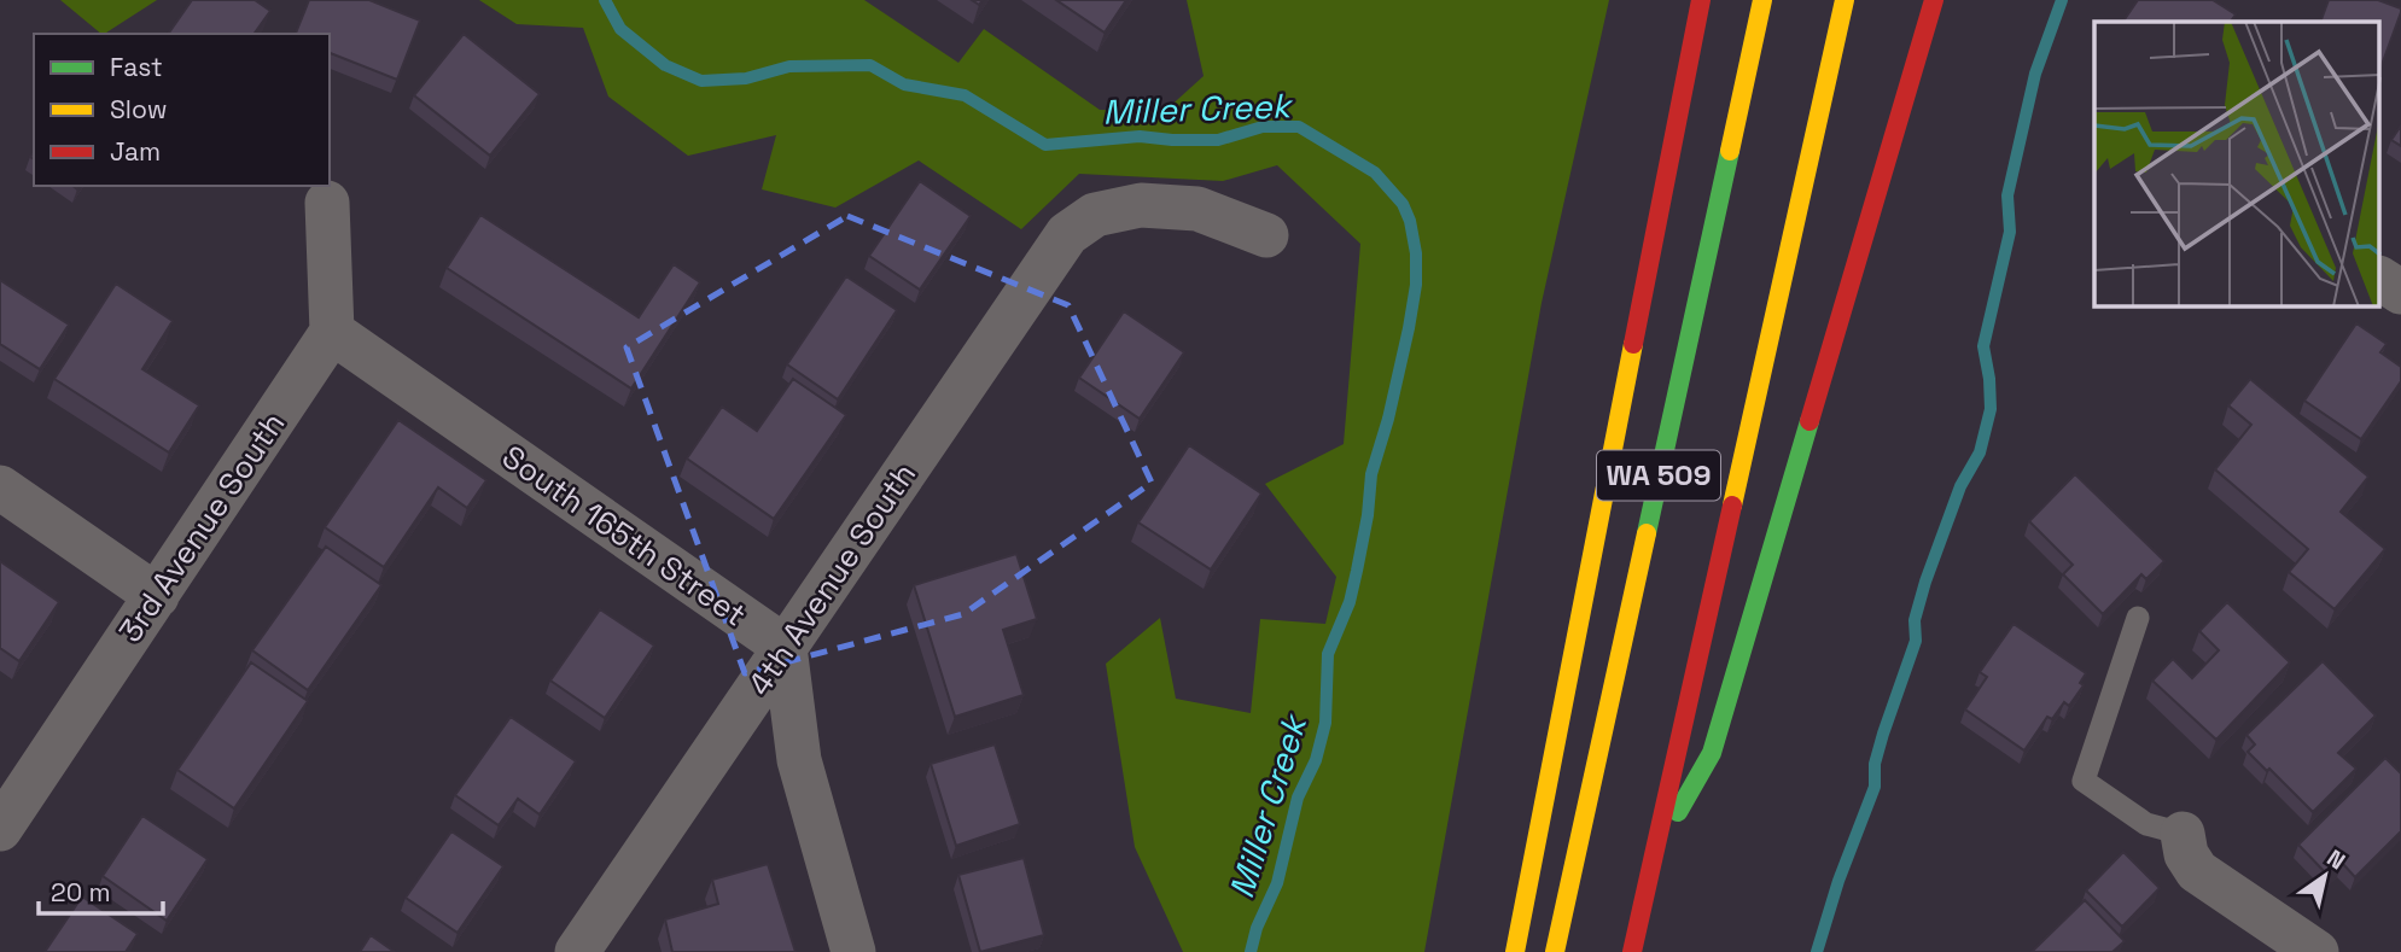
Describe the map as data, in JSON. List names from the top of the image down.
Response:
{
  "streets": {
    "highway": ["WA 509"],
    "street": ["3rd Avenue South", "South 165th Street", "4th Avenue South"]
  },
  "crossings": [
    ["3rd Avenue South", "South 165th Street"],
    ["South 165th Street", "4th Avenue South"]
  ],
  "water": ["Miller Creek"],
  "legend": ["Fast", "Slow", "Jam"],
  "scale_bar": "20 m",
  "north": "top right"
}
